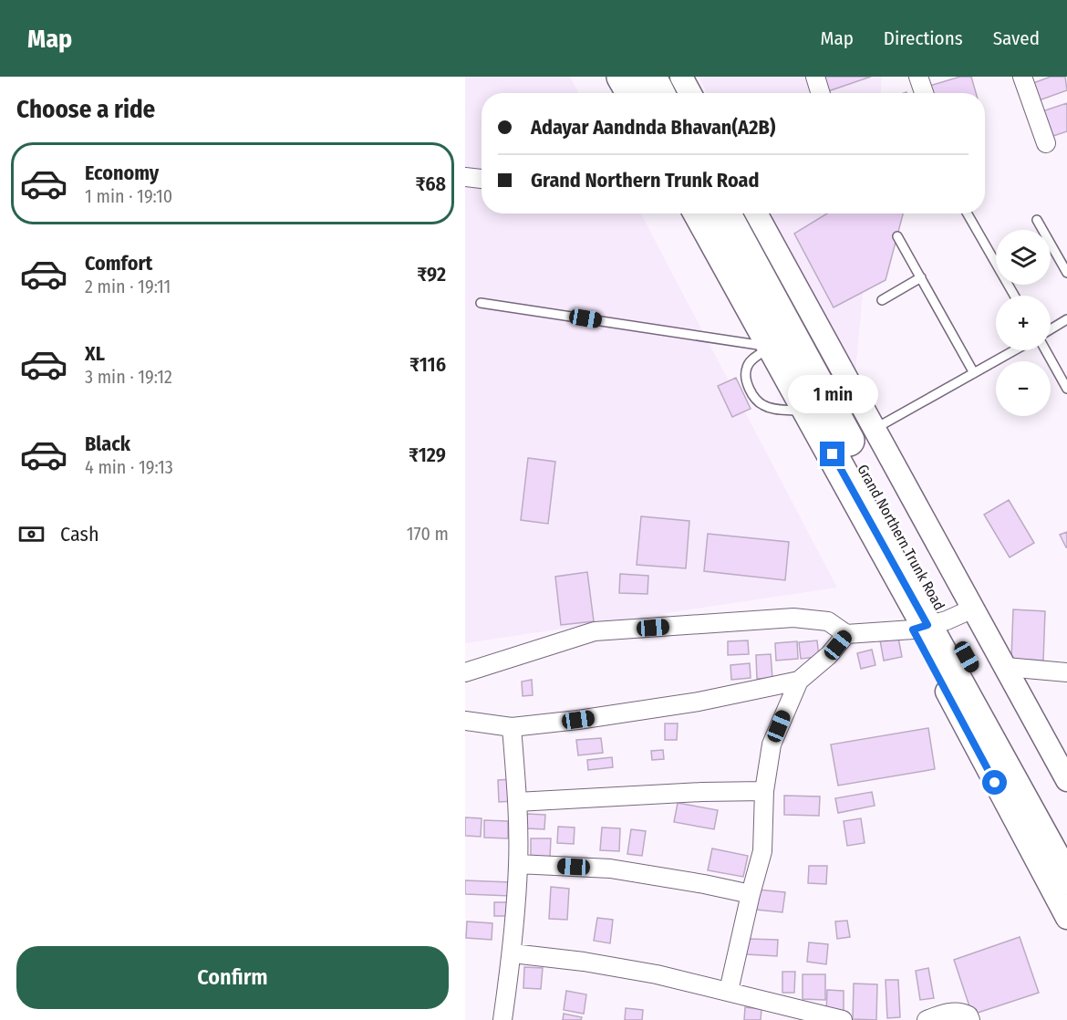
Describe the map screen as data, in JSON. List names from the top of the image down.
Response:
{
  "streets": {
    "highway": ["Grand Northern Trunk Road"]
  },
  "page": {
    "header": "Map",
    "nav": ["Map", "Directions", "Saved"],
    "heading": "Choose a ride",
    "banner": ["Adayar Aandnda Bhavan(A2B)", "Grand Northern Trunk Road"],
    "list": [
      {
        "name": "Economy",
        "note": "1 min · 19:10",
        "value": "₹68"
      },
      {
        "name": "Comfort",
        "note": "2 min · 19:11",
        "value": "₹92"
      },
      {
        "name": "XL",
        "note": "3 min · 19:12",
        "value": "₹116"
      },
      {
        "name": "Black",
        "note": "4 min · 19:13",
        "value": "₹129"
      }
    ],
    "map_buttons": ["+", "−"],
    "bubble": "1 min",
    "pay": ["Cash", "170 m"],
    "buttons": "Confirm"
  }
}
